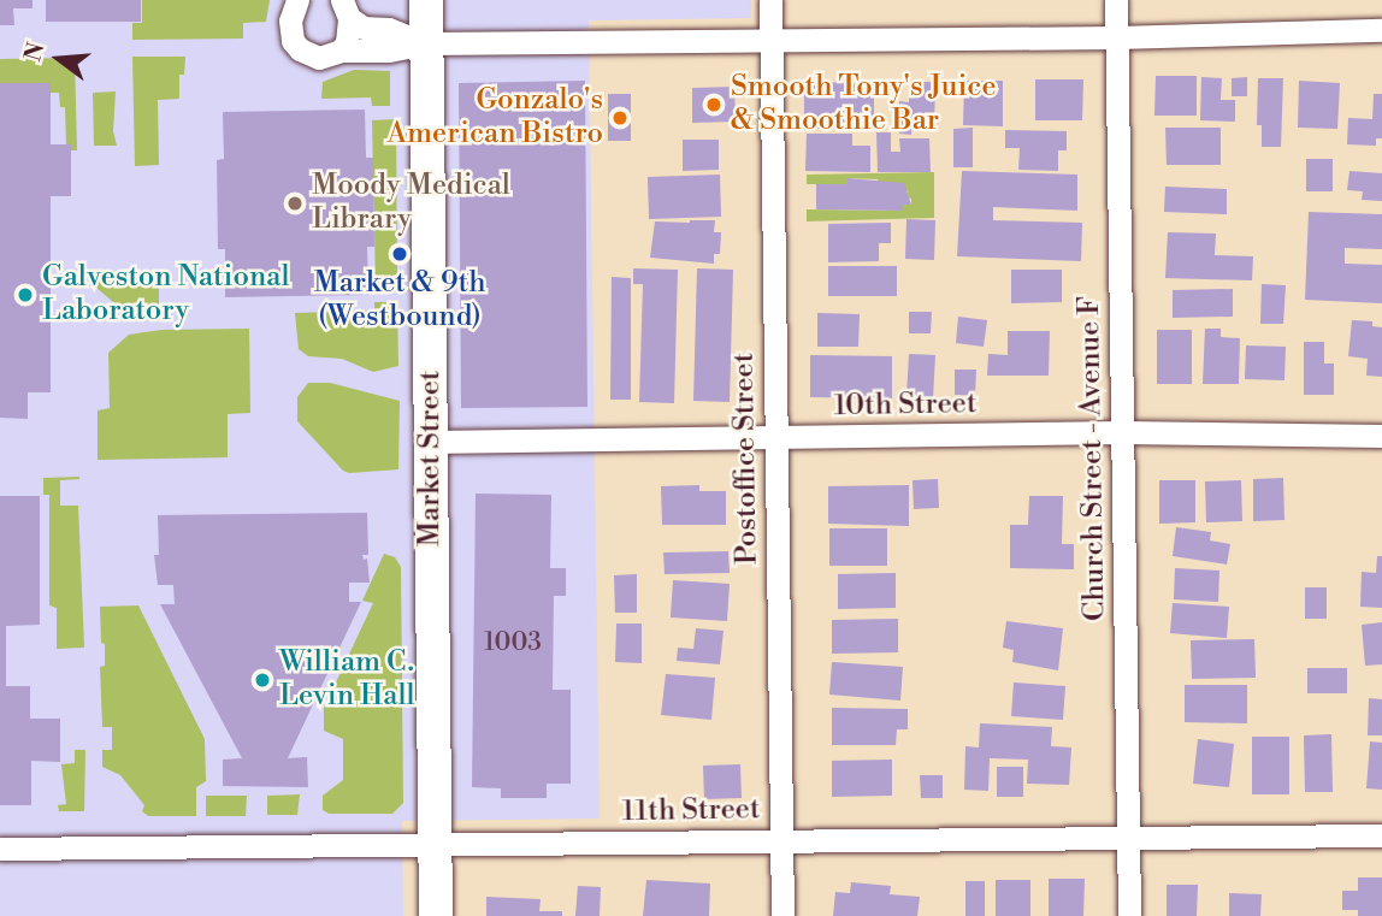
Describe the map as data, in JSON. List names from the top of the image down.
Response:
{
  "streets": {
    "main road": ["Market Street"],
    "street": [
      "10th Street",
      "Postoffice Street",
      "Church Street - Avenue F",
      "11th Street"
    ]
  },
  "crossings": [
    ["10th Street", "Market Street"],
    ["10th Street", "Postoffice Street"],
    ["10th Street", "Church Street - Avenue F"],
    ["Market Street", "11th Street"],
    ["Postoffice Street", "11th Street"],
    ["Church Street - Avenue F", "11th Street"]
  ],
  "places": [
    "Smooth Tony's Juice & Smoothie Bar",
    "Gonzalo's American Bistro",
    "Moody Medical Library",
    "Market & 9th (Westbound)",
    "Galveston National Laboratory",
    "William C. Levin Hall"
  ],
  "house_numbers": ["1003"],
  "north": "left"
}
